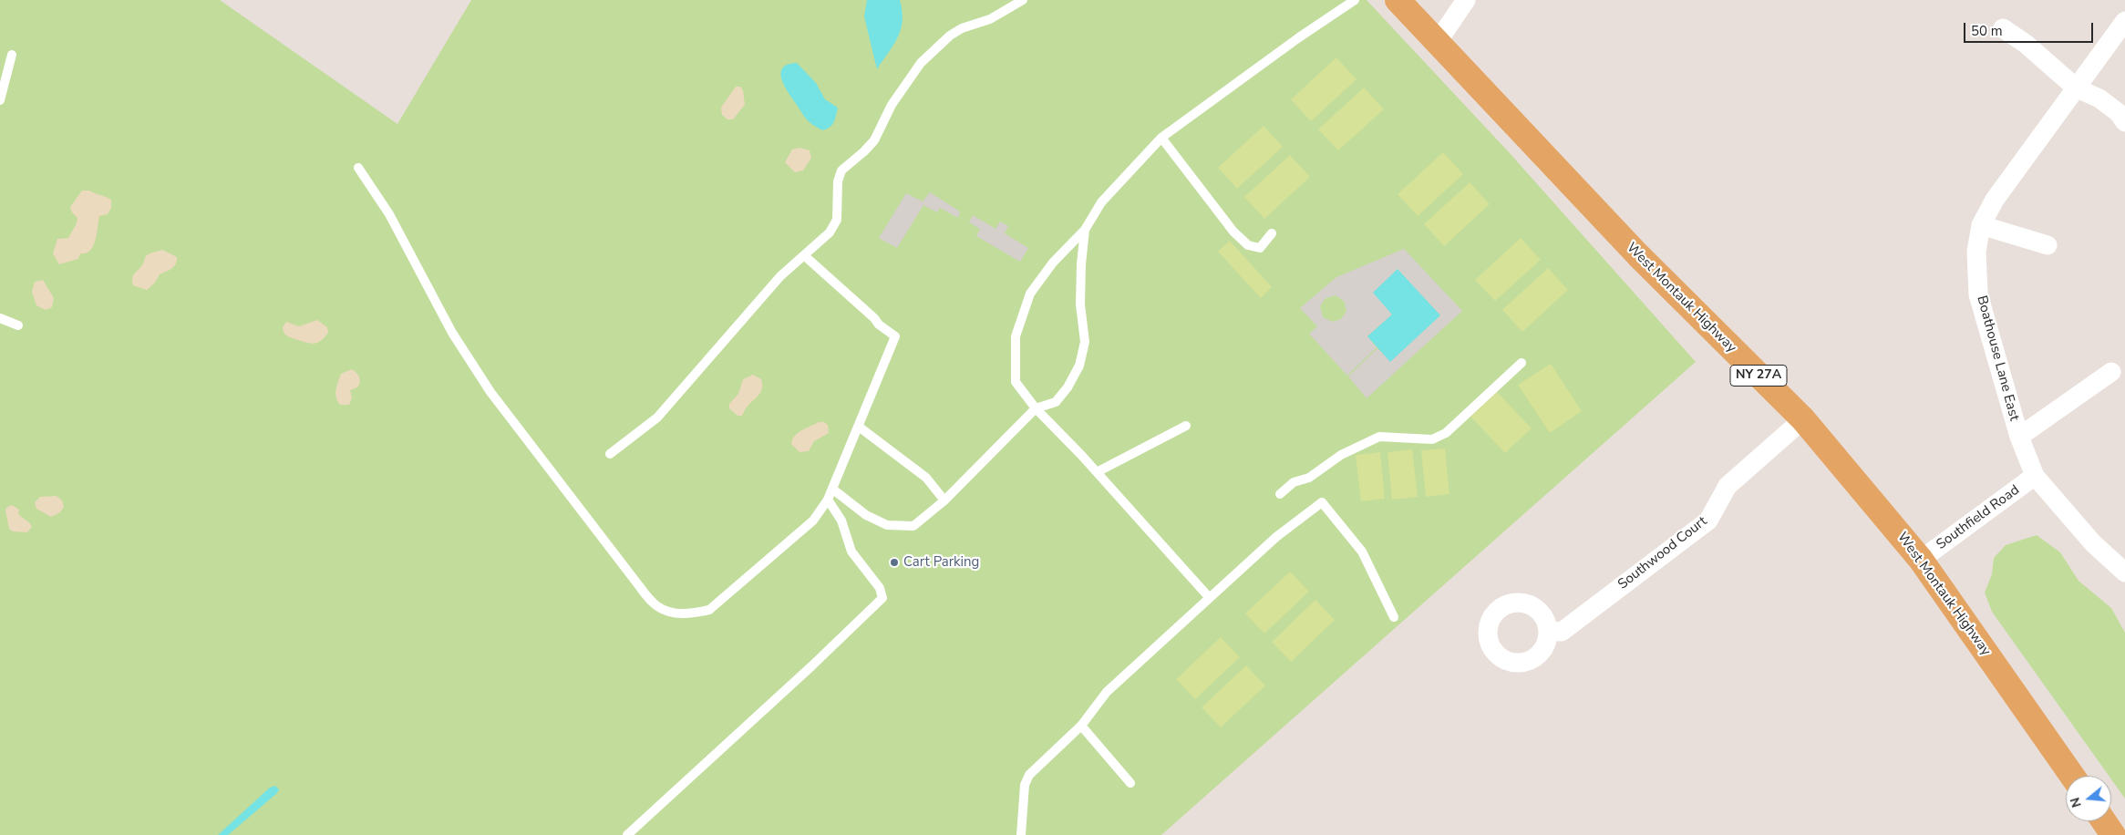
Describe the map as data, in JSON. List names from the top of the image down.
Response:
{
  "streets": {
    "main road": ["West Montauk Highway", "NY 27A"],
    "street": ["Boathouse Lane East", "Southfield Road", "Southwood Court"]
  },
  "crossings": [
    ["West Montauk Highway", "Southfield Road"],
    ["West Montauk Highway", "Southwood Court"],
    ["Boathouse Lane East", "Southfield Road"]
  ],
  "places": ["Cart Parking"],
  "scale_bar": "50 m",
  "north": "left"
}
